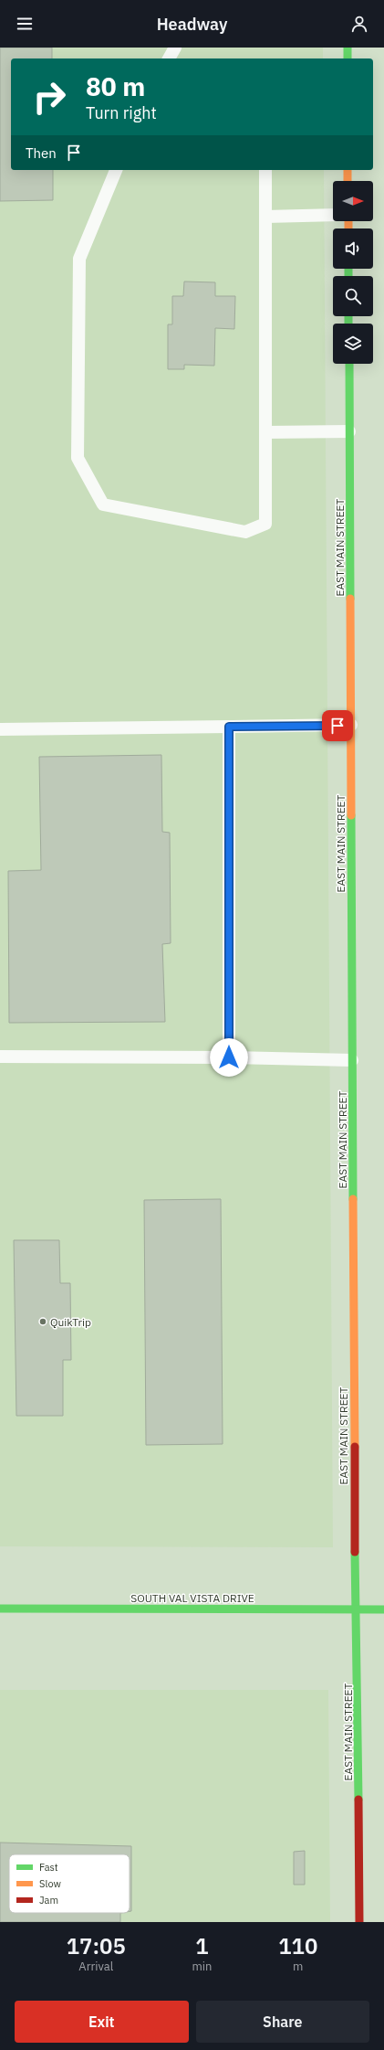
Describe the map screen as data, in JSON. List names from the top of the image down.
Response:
{
  "streets": {
    "main road": ["EAST MAIN STREET", "SOUTH VAL VISTA DRIVE"]
  },
  "crossings": [
    ["EAST MAIN STREET", "SOUTH VAL VISTA DRIVE"]
  ],
  "places": ["QuikTrip"],
  "legend": ["Fast", "Slow", "Jam"],
  "north": "right",
  "page": {
    "header": "Headway",
    "turn": ["80 m", "Turn right"],
    "then": "Then",
    "eta": [
      "17:05",
      "Arrival",
      "1",
      "min",
      "110",
      "m"
    ],
    "buttons": ["Exit", "Share"]
  }
}
